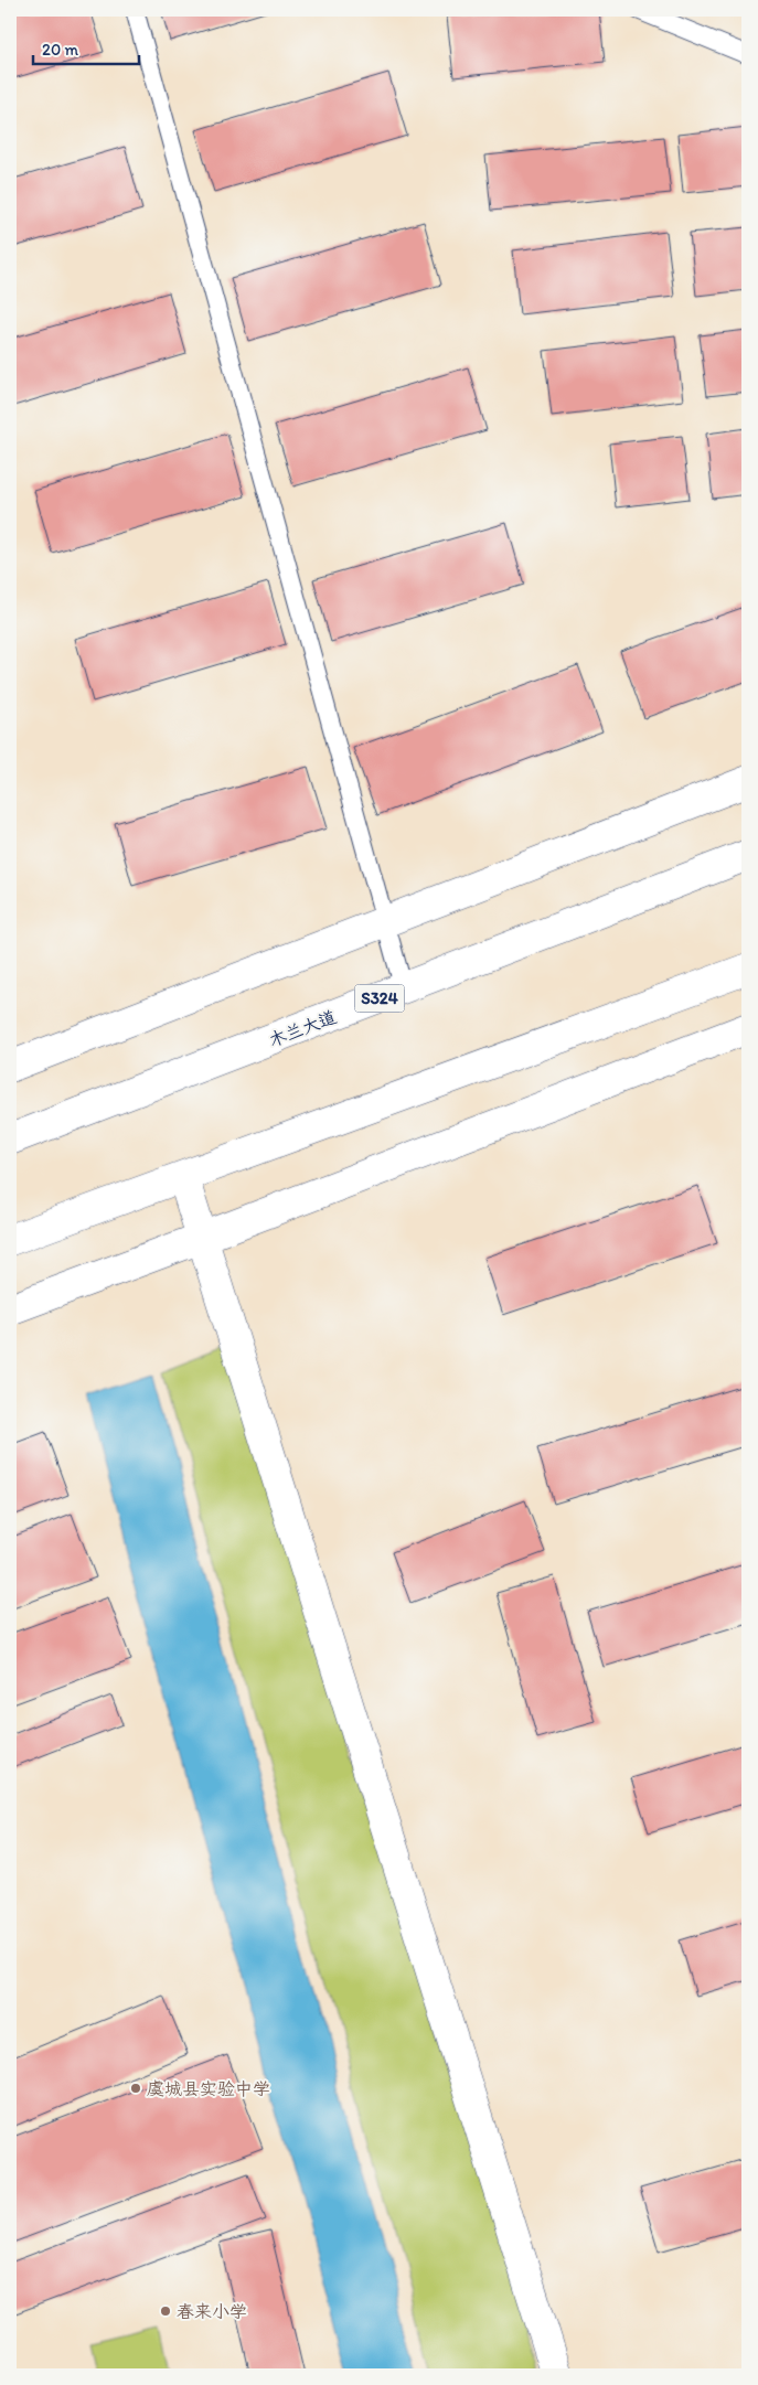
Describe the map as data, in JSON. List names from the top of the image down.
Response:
{
  "streets": {
    "main road": ["S324", "木兰大道"]
  },
  "places": ["虞城县实验中学", "春来小学"],
  "scale_bar": "20 m"
}
